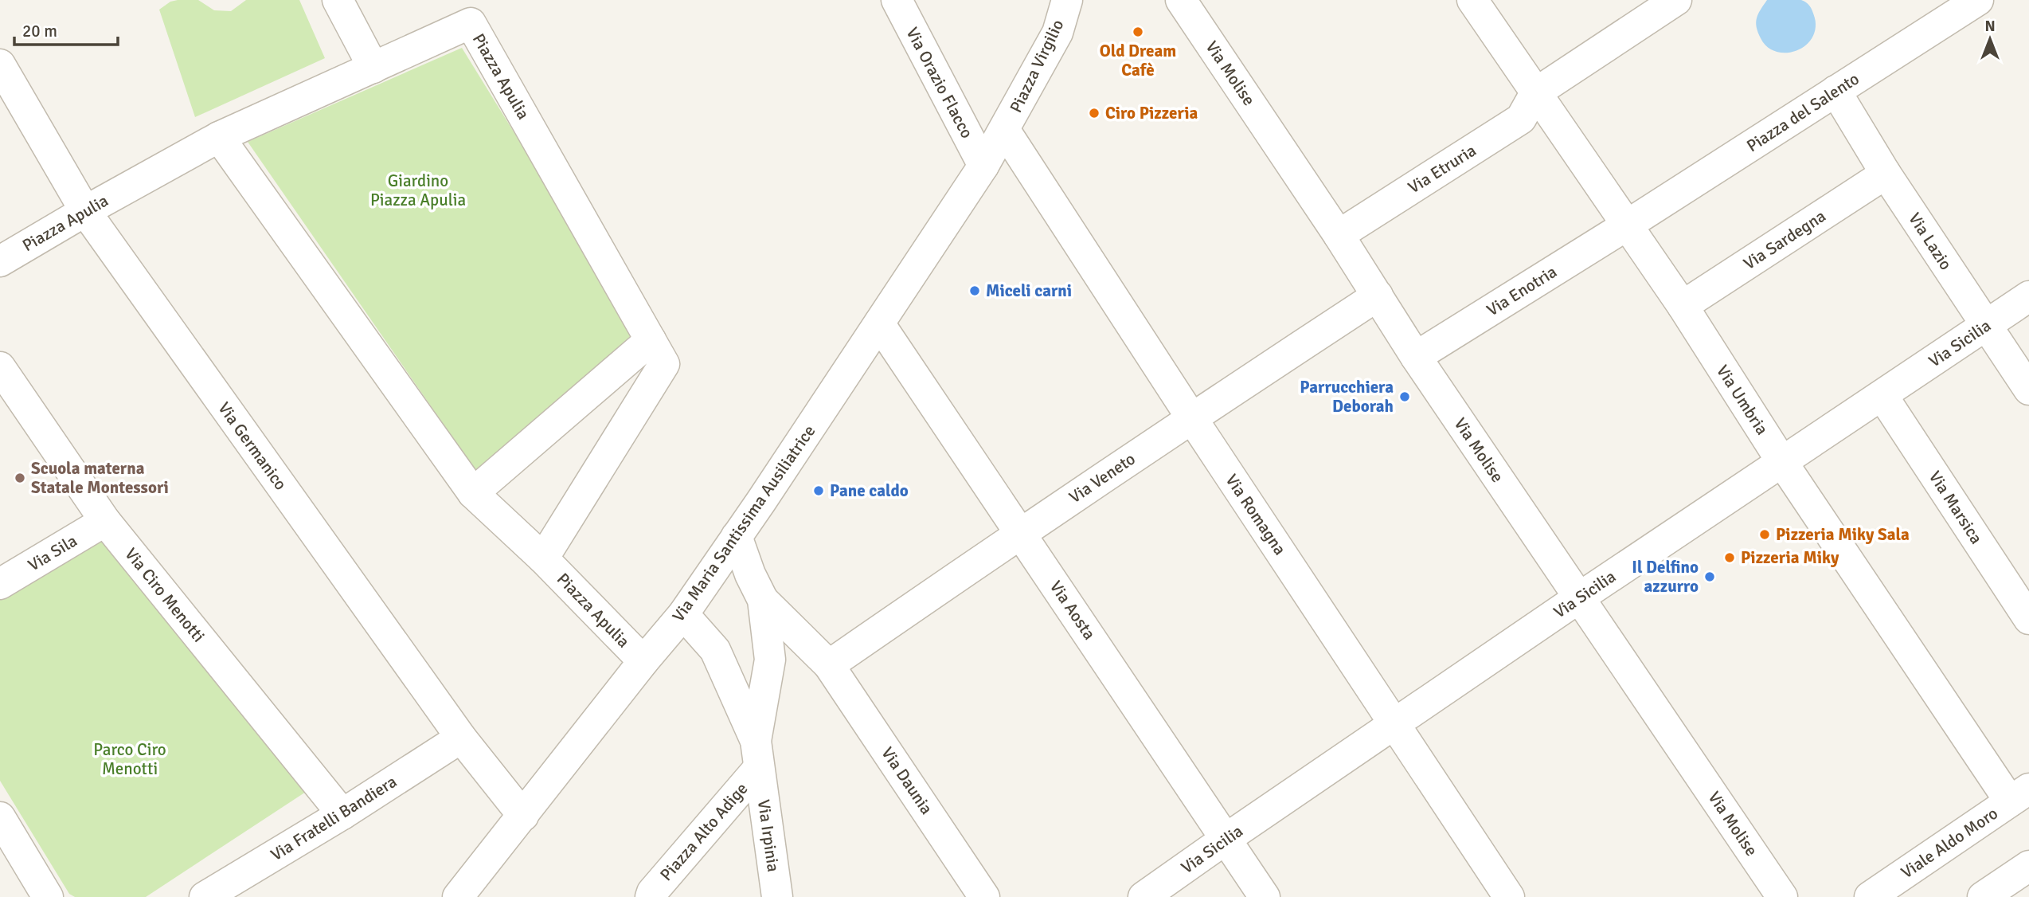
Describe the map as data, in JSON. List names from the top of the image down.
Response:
{
  "streets": {
    "street": [
      "Piazza Virgilio",
      "Via Molise",
      "Piazza Apulia",
      "Via Orazio Flacco",
      "Piazza del Salento",
      "Via Etruria",
      "Via Sardegna",
      "Via Lazio",
      "Via Enotria",
      "Via Sicilia",
      "Via Umbria",
      "Via Germanico",
      "Via Veneto",
      "Via Marsica",
      "Via Romagna",
      "Via Maria Santissima Ausiliatrice",
      "Via Sila",
      "Via Ciro Menotti",
      "Via Aosta",
      "Via Daunia",
      "Via Fratelli Bandiera",
      "Piazza Alto Adige",
      "Via Irpinia",
      "Viale Aldo Moro"
    ]
  },
  "crossings": [
    ["Piazza Virgilio", "Via Romagna"],
    ["Piazza Virgilio", "Via Maria Santissima Ausiliatrice"],
    ["Via Molise", "Via Etruria"],
    ["Via Molise", "Via Enotria"],
    ["Via Molise", "Via Sicilia"],
    ["Via Molise", "Via Veneto"],
    ["Piazza Apulia", "Via Germanico"],
    ["Piazza Apulia", "Via Maria Santissima Ausiliatrice"],
    ["Via Orazio Flacco", "Via Maria Santissima Ausiliatrice"],
    ["Piazza del Salento", "Via Lazio"],
    ["Piazza del Salento", "Via Enotria"],
    ["Piazza del Salento", "Via Umbria"],
    ["Via Etruria", "Via Umbria"],
    ["Via Sardegna", "Via Lazio"],
    ["Via Sardegna", "Via Umbria"],
    ["Via Lazio", "Via Sicilia"],
    ["Via Enotria", "Via Umbria"],
    ["Via Sicilia", "Via Umbria"],
    ["Via Sicilia", "Via Marsica"],
    ["Via Sicilia", "Via Romagna"],
    ["Via Sicilia", "Via Aosta"],
    ["Via Umbria", "Viale Aldo Moro"],
    ["Via Germanico", "Via Maria Santissima Ausiliatrice"],
    ["Via Germanico", "Via Fratelli Bandiera"],
    ["Via Veneto", "Via Romagna"],
    ["Via Veneto", "Via Aosta"],
    ["Via Veneto", "Via Daunia"],
    ["Via Romagna", "Via Maria Santissima Ausiliatrice"],
    ["Via Maria Santissima Ausiliatrice", "Via Aosta"],
    ["Via Sila", "Via Ciro Menotti"],
    ["Via Ciro Menotti", "Via Fratelli Bandiera"],
    ["Piazza Alto Adige", "Via Irpinia"]
  ],
  "parks": ["Giardino Piazza Apulia", "Parco Ciro Menotti"],
  "places": [
    "Old Dream Cafè",
    "Ciro Pizzeria",
    "Miceli carni",
    "Parrucchiera Deborah",
    "Scuola materna Statale Montessori",
    "Pane caldo",
    "Pizzeria Miky Sala",
    "Pizzeria Miky",
    "Il Delfino azzurro"
  ],
  "scale_bar": "20 m",
  "north": "top"
}
